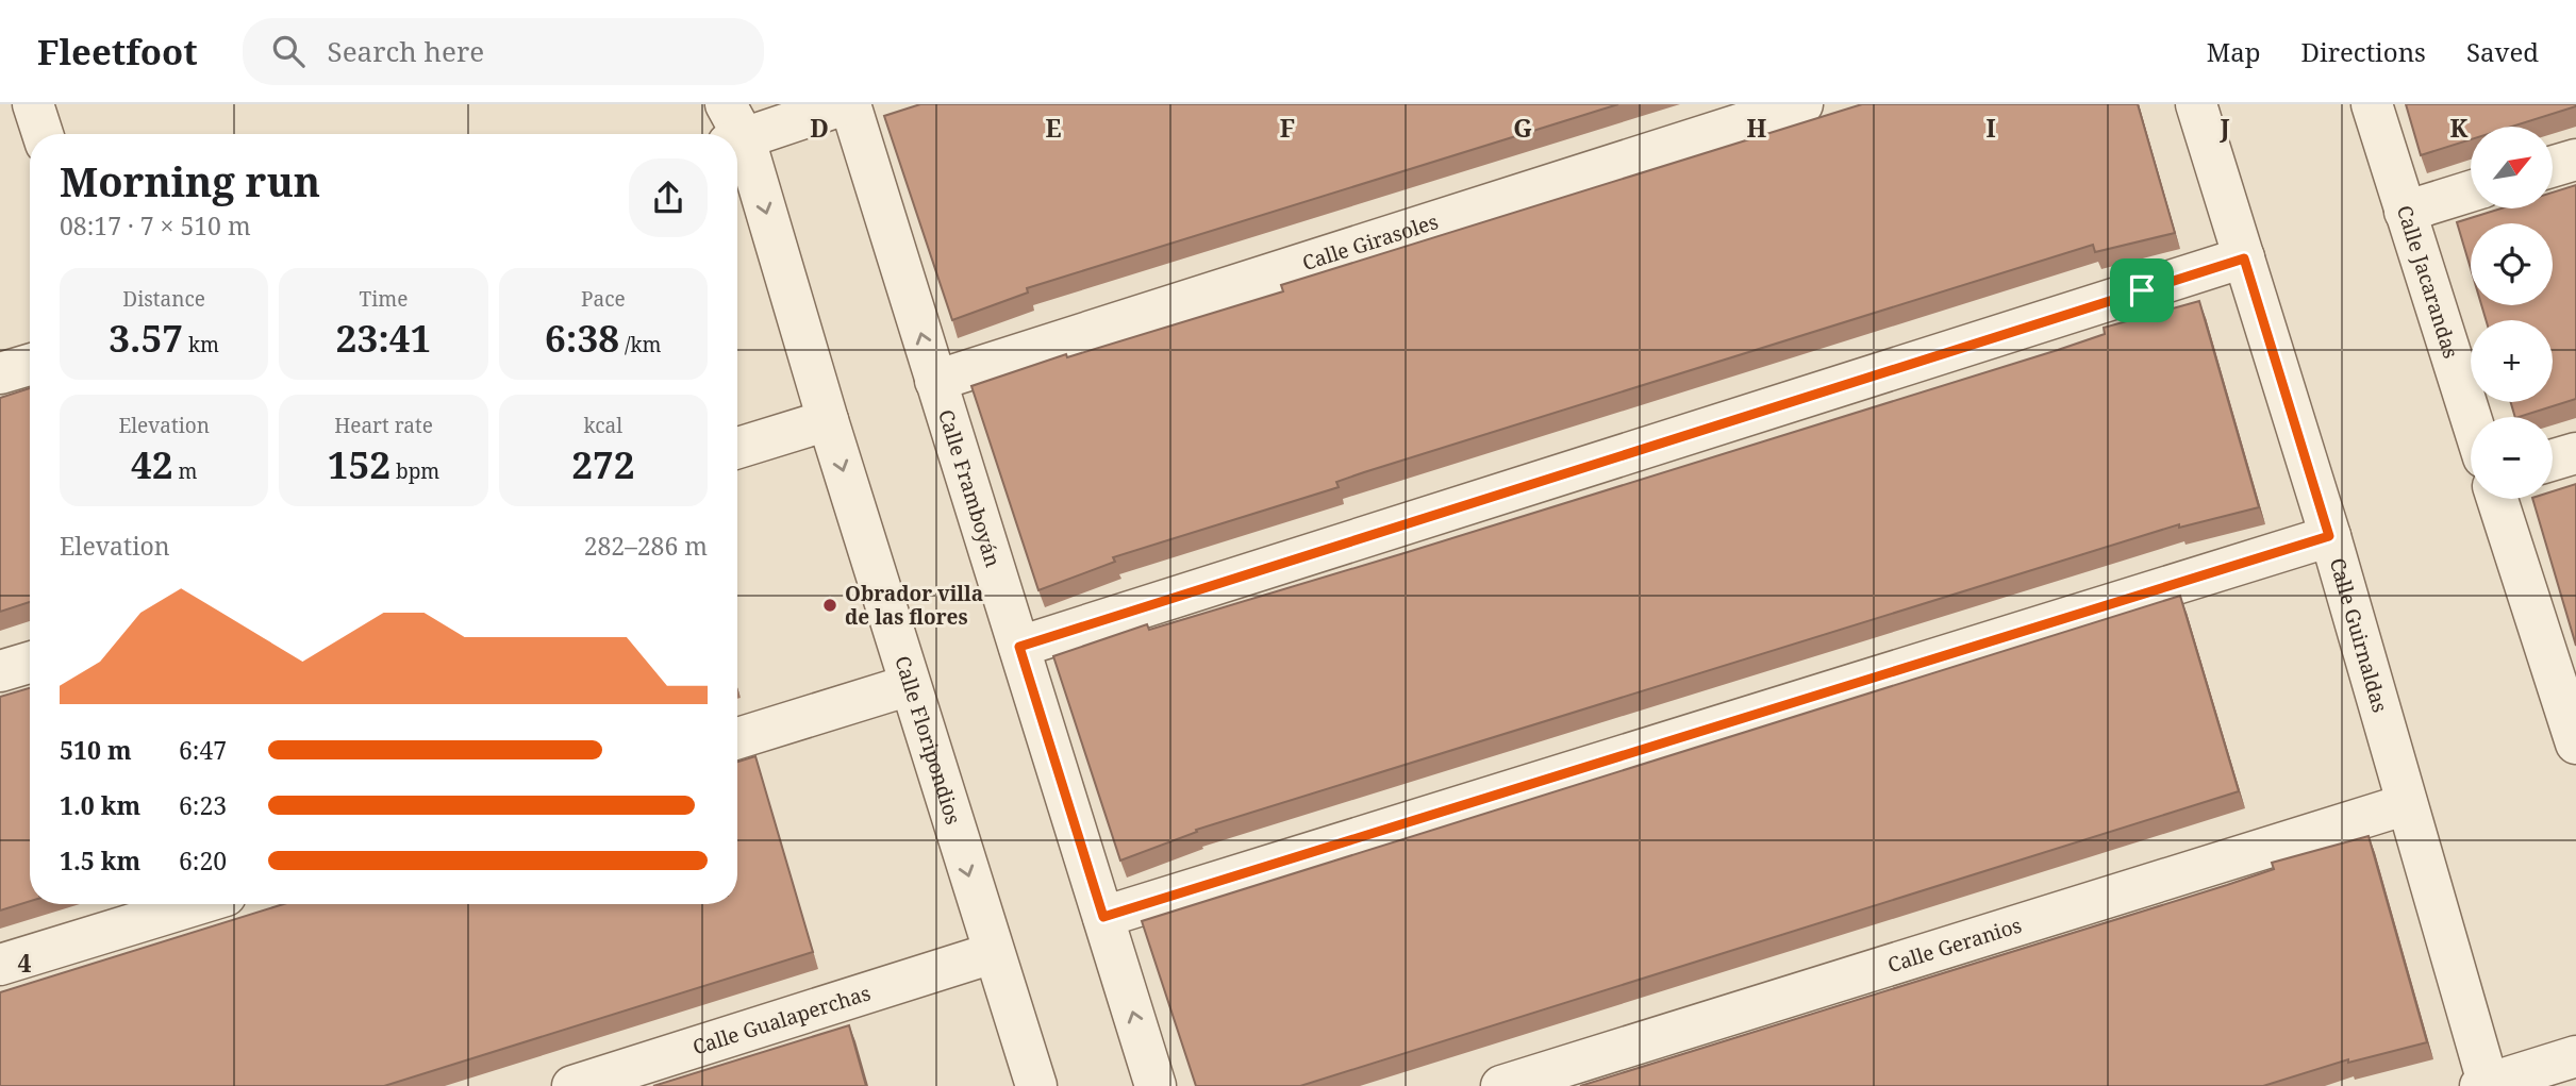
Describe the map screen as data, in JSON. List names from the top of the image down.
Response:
{
  "streets": {
    "street": [
      "Calle Girasoles",
      "Calle Jacarandas",
      "Calle Framboyán",
      "Calle Guirnaldas",
      "Calle Floripondios",
      "Calle Geranios",
      "Calle Gualaperchas"
    ]
  },
  "crossings": [
    ["Calle Girasoles", "Calle Framboyán"],
    ["Calle Guirnaldas", "Calle Geranios"],
    ["Calle Floripondios", "Calle Gualaperchas"]
  ],
  "one_way": ["Calle Framboyán", "Calle Floripondios"],
  "places": ["Obrador villa de las flores"],
  "north": "top right",
  "page": {
    "header": "Fleetfoot",
    "search": "Search here",
    "nav": ["Map", "Directions", "Saved"],
    "map_buttons": ["+", "−"],
    "heading": ["Morning run", "08:17 · 7 × 510 m"],
    "stats": [
      ["Distance", "3.57 km"],
      ["Time", "23:41"],
      ["Pace", "6:38 /km"],
      ["Elevation", "42 m"],
      ["Heart rate", "152 bpm"],
      ["kcal", "272"]
    ],
    "chart": ["Elevation", "282–286 m"],
    "list": [
      {
        "name": "510 m",
        "note": "6:47"
      },
      {
        "name": "1.0 km",
        "note": "6:23"
      },
      {
        "name": "1.5 km",
        "note": "6:20"
      }
    ]
  },
  "grid": {
    "columns": [
      "D",
      "E",
      "F",
      "G",
      "H",
      "I",
      "J",
      "K"
    ],
    "rows": ["4"]
  }
}
